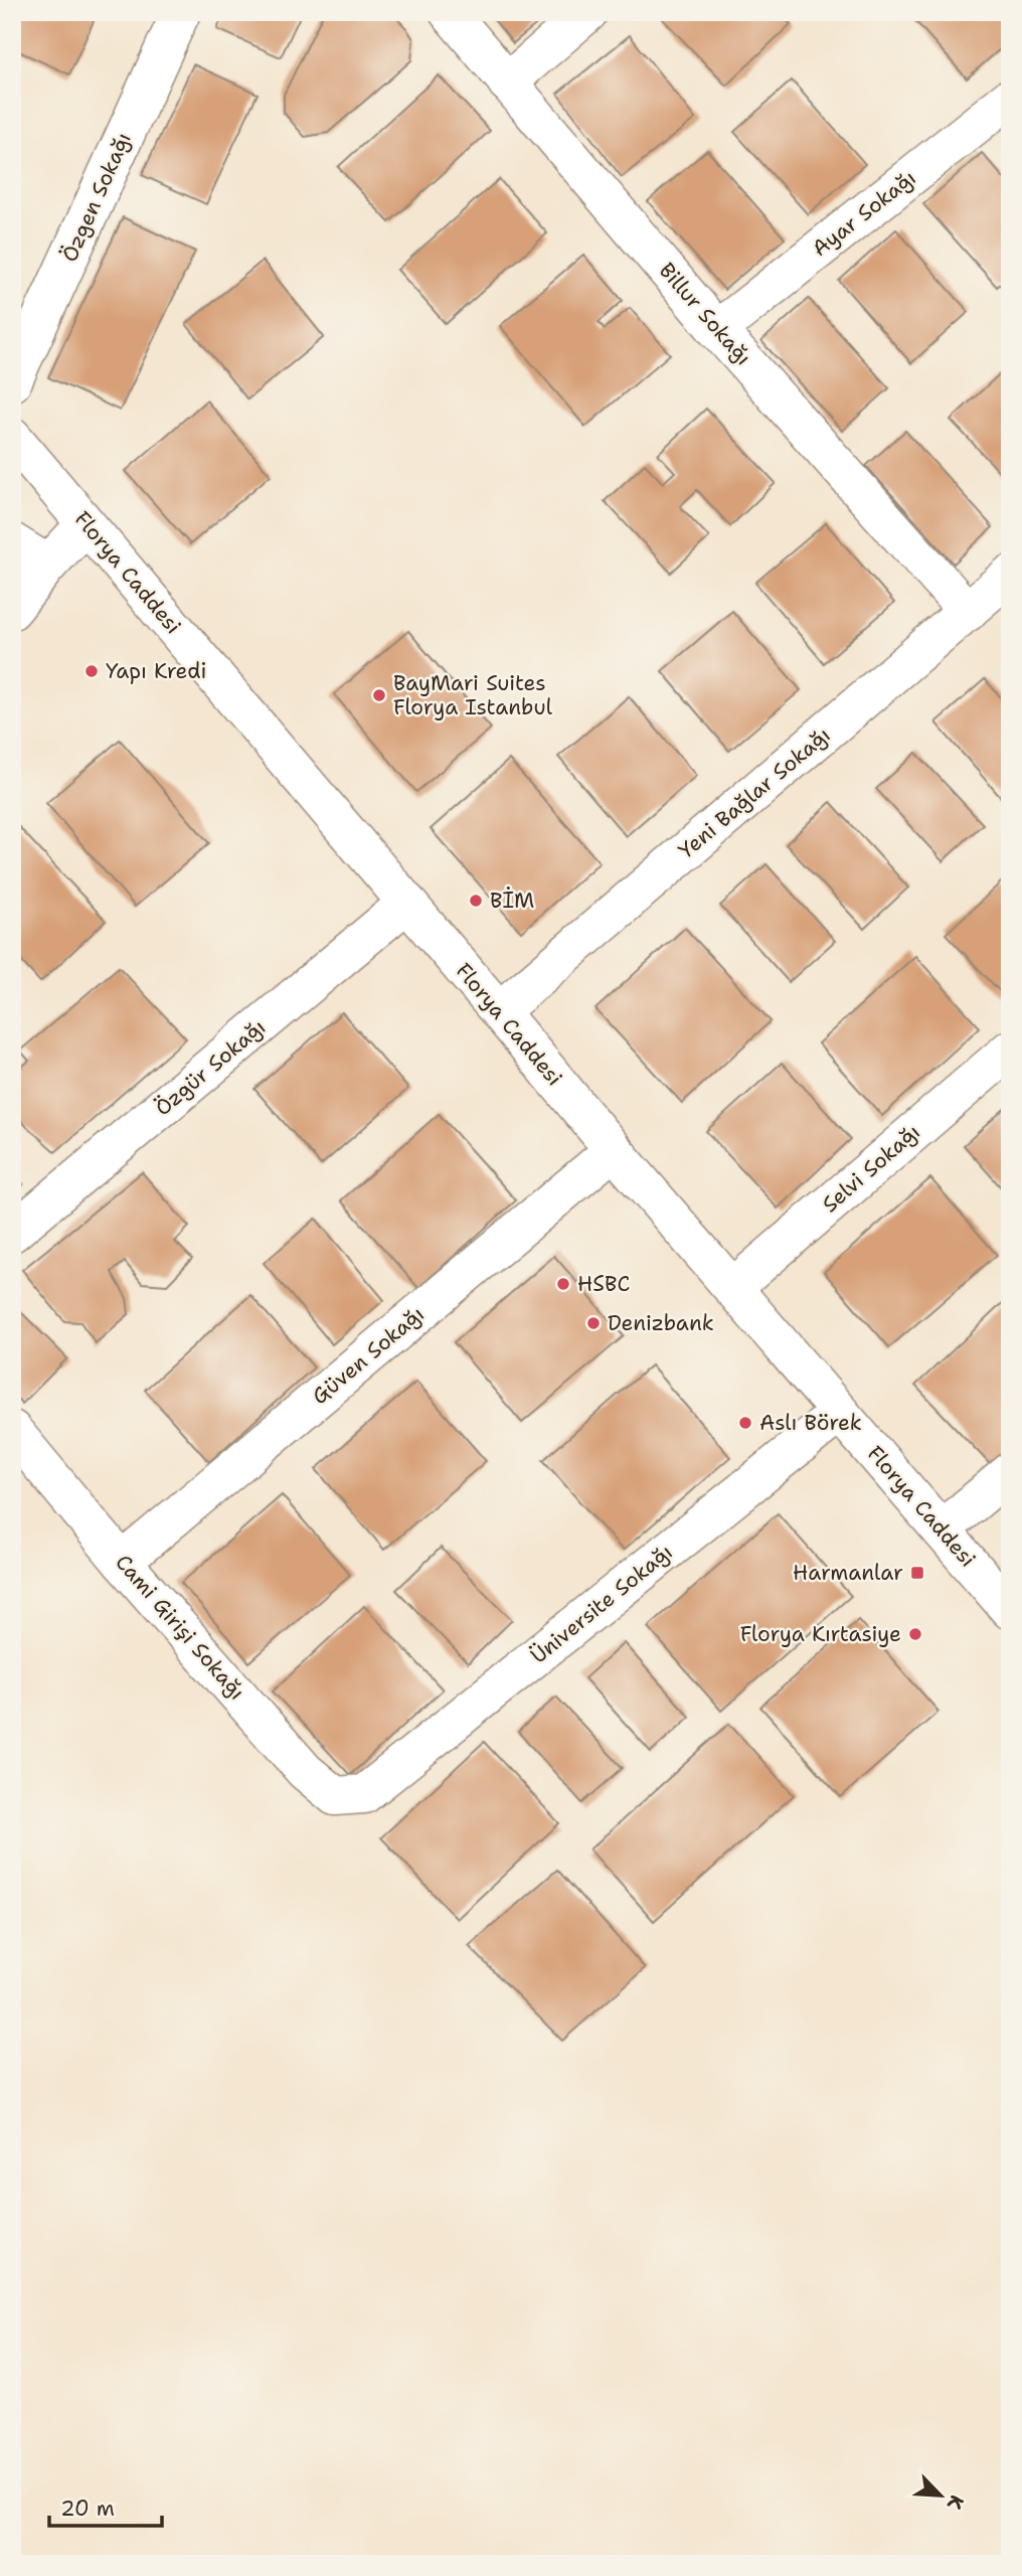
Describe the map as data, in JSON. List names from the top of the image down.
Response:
{
  "streets": {
    "street": [
      "Özgen Sokağı",
      "Ayar Sokağı",
      "Billur Sokağı",
      "Florya Caddesi",
      "Yeni Bağlar Sokağı",
      "Özgür Sokağı",
      "Selvi Sokağı",
      "Güven Sokağı",
      "Üniversite Sokağı",
      "Cami Girişi Sokağı"
    ]
  },
  "crossings": [
    ["Ayar Sokağı", "Billur Sokağı"],
    ["Billur Sokağı", "Yeni Bağlar Sokağı"],
    ["Florya Caddesi", "Yeni Bağlar Sokağı"],
    ["Florya Caddesi", "Özgür Sokağı"],
    ["Florya Caddesi", "Selvi Sokağı"],
    ["Florya Caddesi", "Güven Sokağı"],
    ["Florya Caddesi", "Üniversite Sokağı"],
    ["Güven Sokağı", "Cami Girişi Sokağı"],
    ["Üniversite Sokağı", "Cami Girişi Sokağı"]
  ],
  "places": {
    "other": [
      "Yapı Kredi",
      "BayMari Suites Florya Istanbul",
      "BİM",
      "HSBC",
      "Denizbank",
      "Aslı Börek",
      "Florya Kırtasiye"
    ],
    "transit": ["Harmanlar"]
  },
  "scale_bar": "20 m",
  "north": "bottom right"
}
